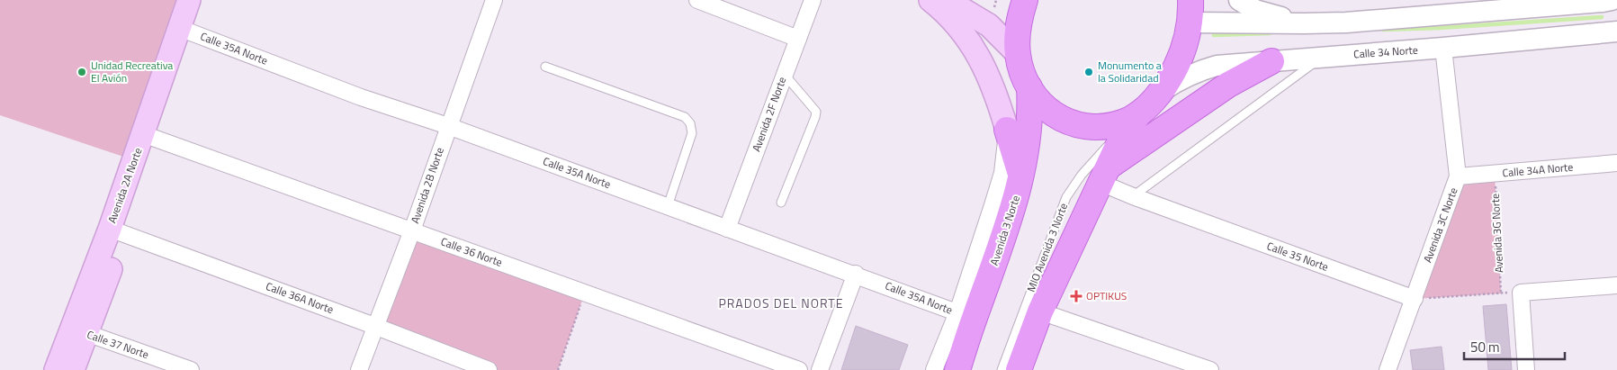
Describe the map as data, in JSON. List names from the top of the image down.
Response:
{
  "streets": {
    "main road": ["Avenida 2A Norte", "Avenida 3 Norte"],
    "street": [
      "Calle 35A Norte",
      "Calle 34 Norte",
      "Avenida 2F Norte",
      "Calle 34A Norte",
      "Avenida 2B Norte",
      "Avenida 3C Norte",
      "Calle 36 Norte",
      "Calle 35 Norte",
      "Calle 36A Norte",
      "Calle 37 Norte"
    ],
    "lane": ["MIO Avenida 3 Norte"],
    "path": ["Avenida 3G Norte"]
  },
  "crossings": [
    ["Calle 35A Norte", "Avenida 2F Norte"],
    ["Calle 35A Norte", "Avenida 2A Norte"],
    ["Calle 35A Norte", "Avenida 2B Norte"],
    ["Calle 35A Norte", "Avenida 3 Norte"],
    ["Calle 34 Norte", "Avenida 3C Norte"],
    ["Calle 34A Norte", "Avenida 3C Norte"],
    ["Calle 34A Norte", "Avenida 3G Norte"],
    ["Avenida 2A Norte", "Calle 36 Norte"],
    ["Avenida 2A Norte", "Calle 36A Norte"],
    ["Avenida 2A Norte", "Calle 37 Norte"],
    ["Avenida 2B Norte", "Calle 36 Norte"],
    ["Avenida 2B Norte", "Calle 36A Norte"],
    ["Avenida 3C Norte", "Avenida 3G Norte"],
    ["Avenida 3C Norte", "Calle 35 Norte"],
    ["Avenida 3G Norte", "Calle 35 Norte"]
  ],
  "districts": ["PRADOS DEL NORTE"],
  "places": {
    "other": ["Unidad Recreativa El Avión", "Monumento a la Solidaridad"],
    "health": ["OPTIKUS"]
  },
  "scale_bar": "50 m"
}
